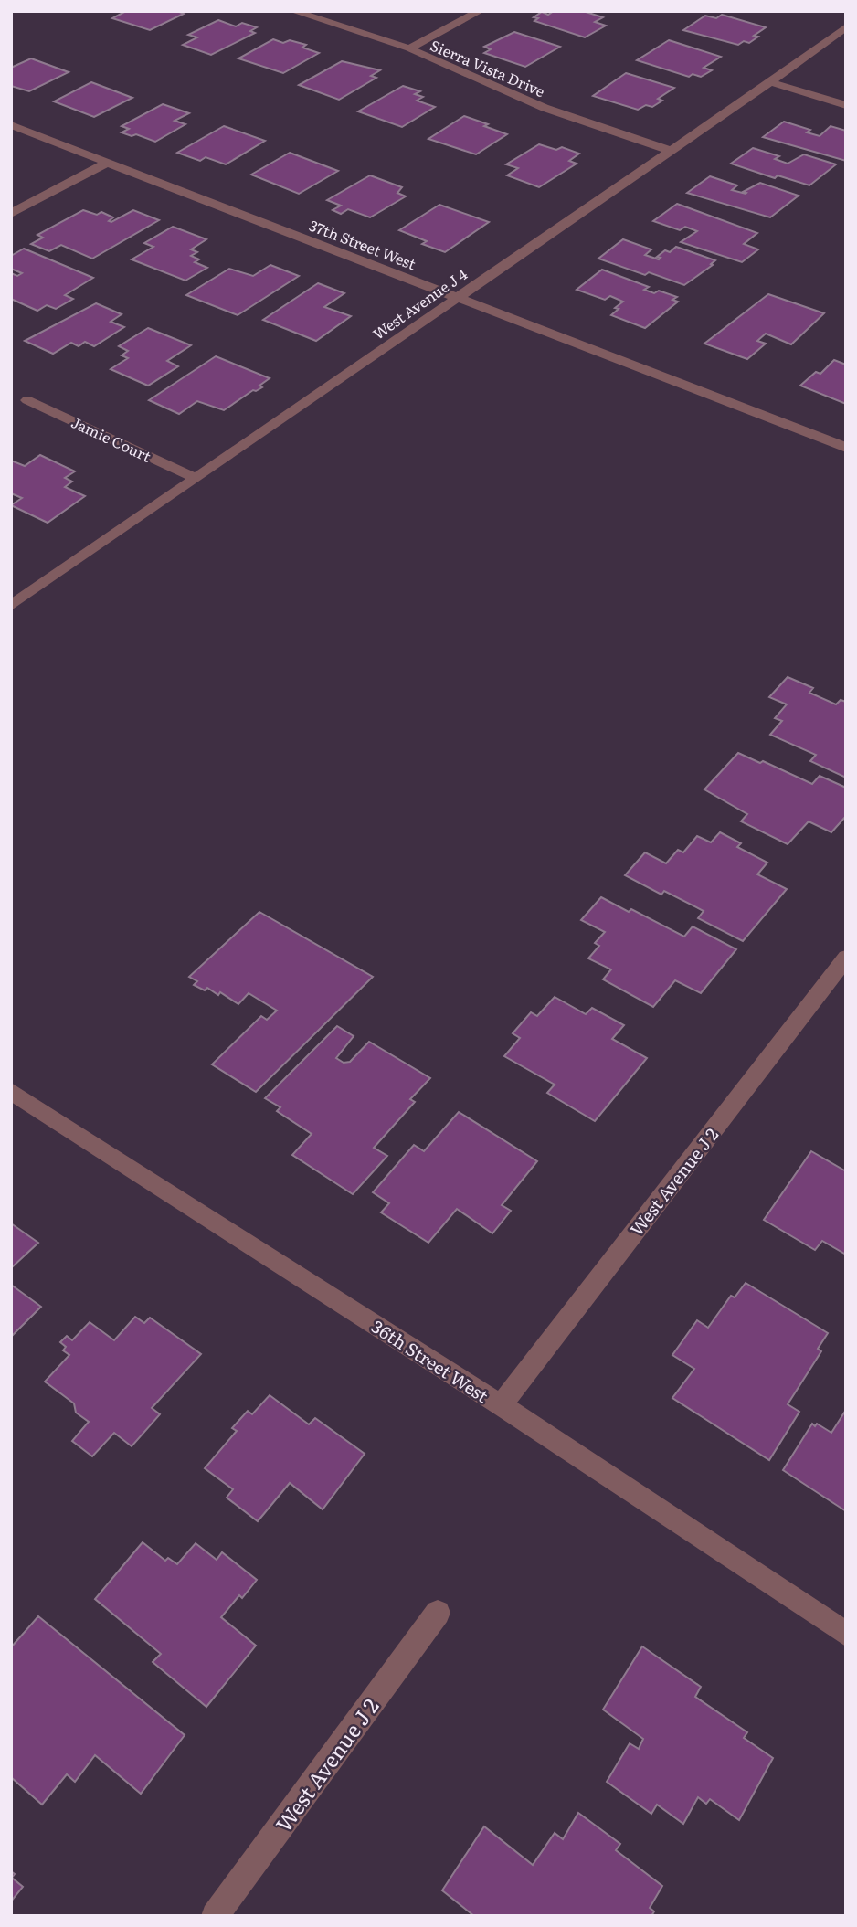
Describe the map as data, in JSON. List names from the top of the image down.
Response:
{
  "streets": {
    "street": [
      "Sierra Vista Drive",
      "37th Street West",
      "West Avenue J 4",
      "Jamie Court",
      "West Avenue J 2",
      "36th Street West"
    ]
  },
  "crossings": [
    ["Sierra Vista Drive", "West Avenue J 4"],
    ["37th Street West", "West Avenue J 4"],
    ["West Avenue J 4", "Jamie Court"],
    ["West Avenue J 2", "36th Street West"]
  ]
}
